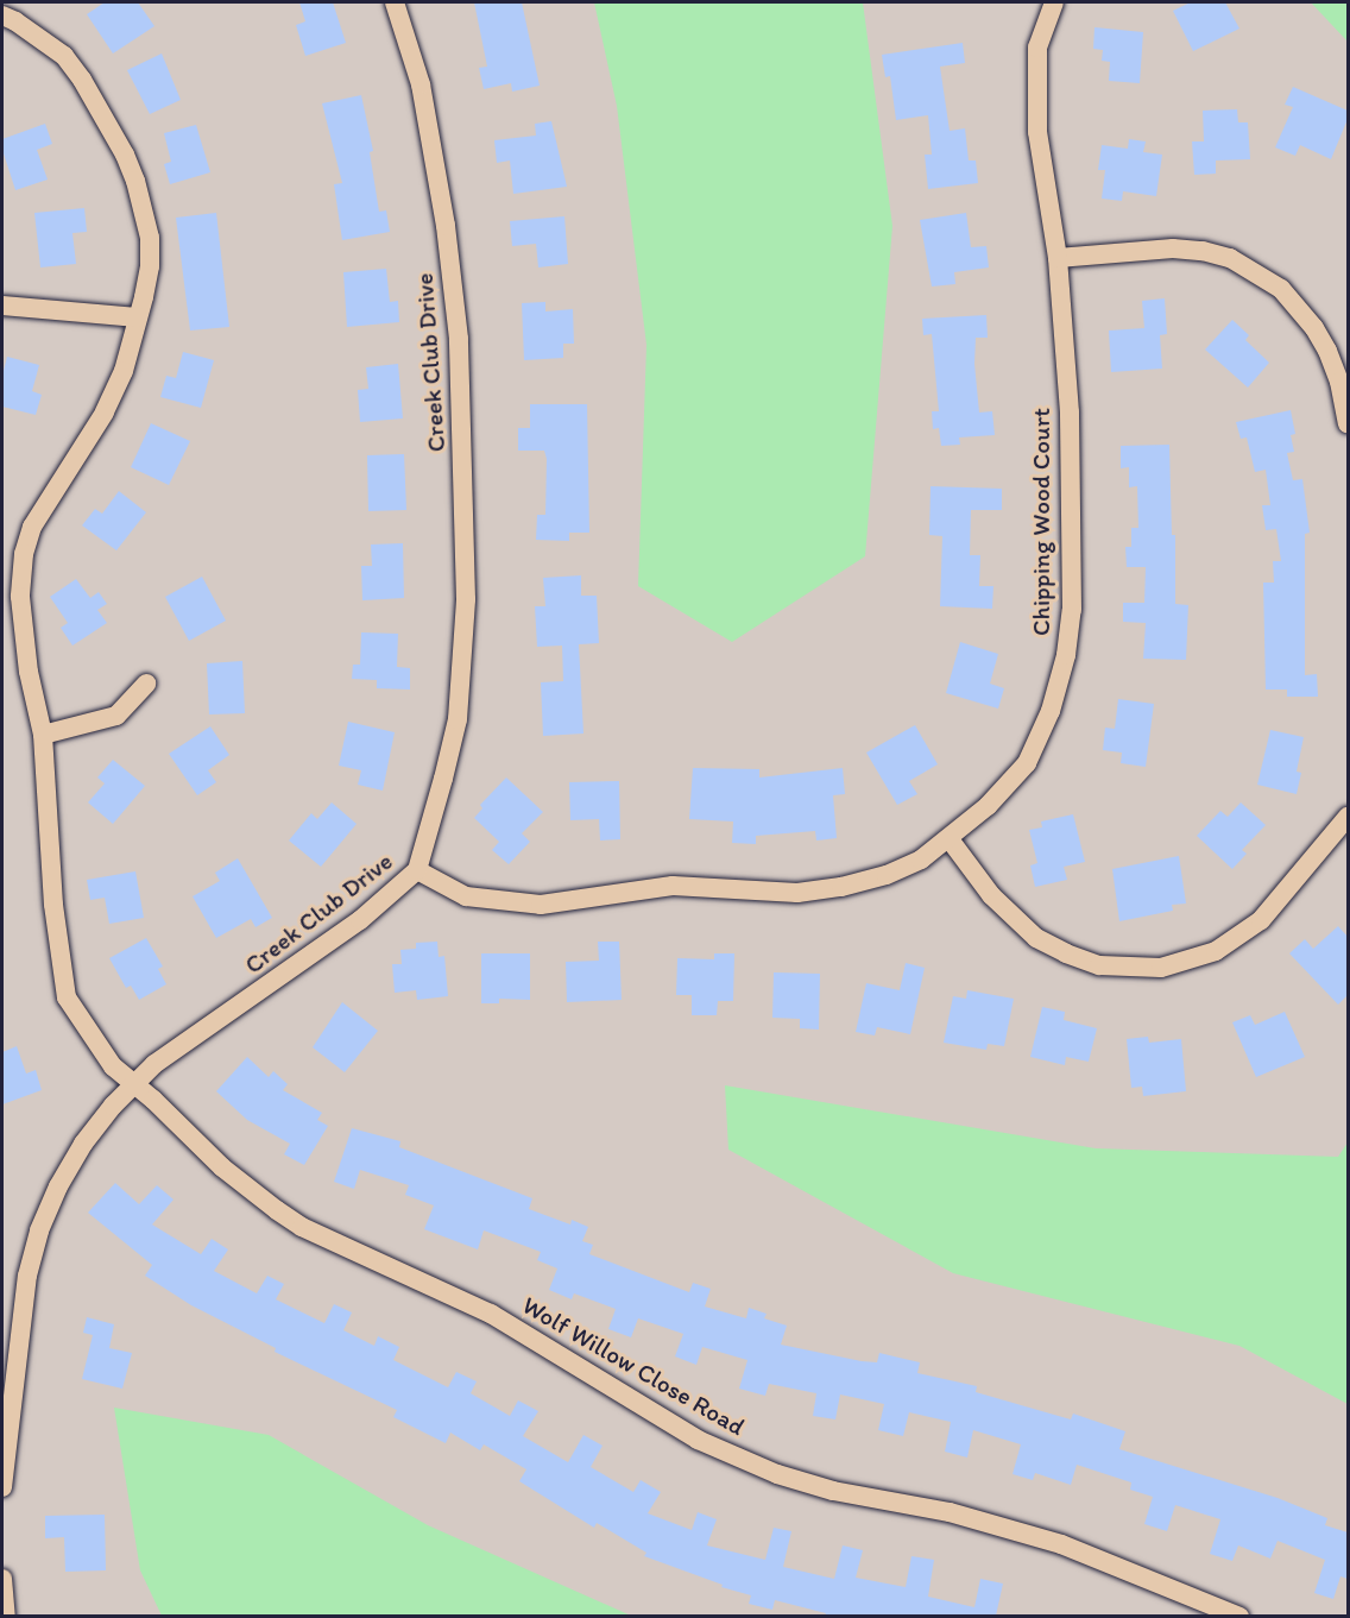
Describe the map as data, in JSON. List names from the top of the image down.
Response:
{
  "streets": {
    "street": ["Creek Club Drive", "Chipping Wood Court", "Wolf Willow Close Road"]
  },
  "crossings": [
    ["Creek Club Drive", "Chipping Wood Court"],
    ["Creek Club Drive", "Wolf Willow Close Road"]
  ]
}
